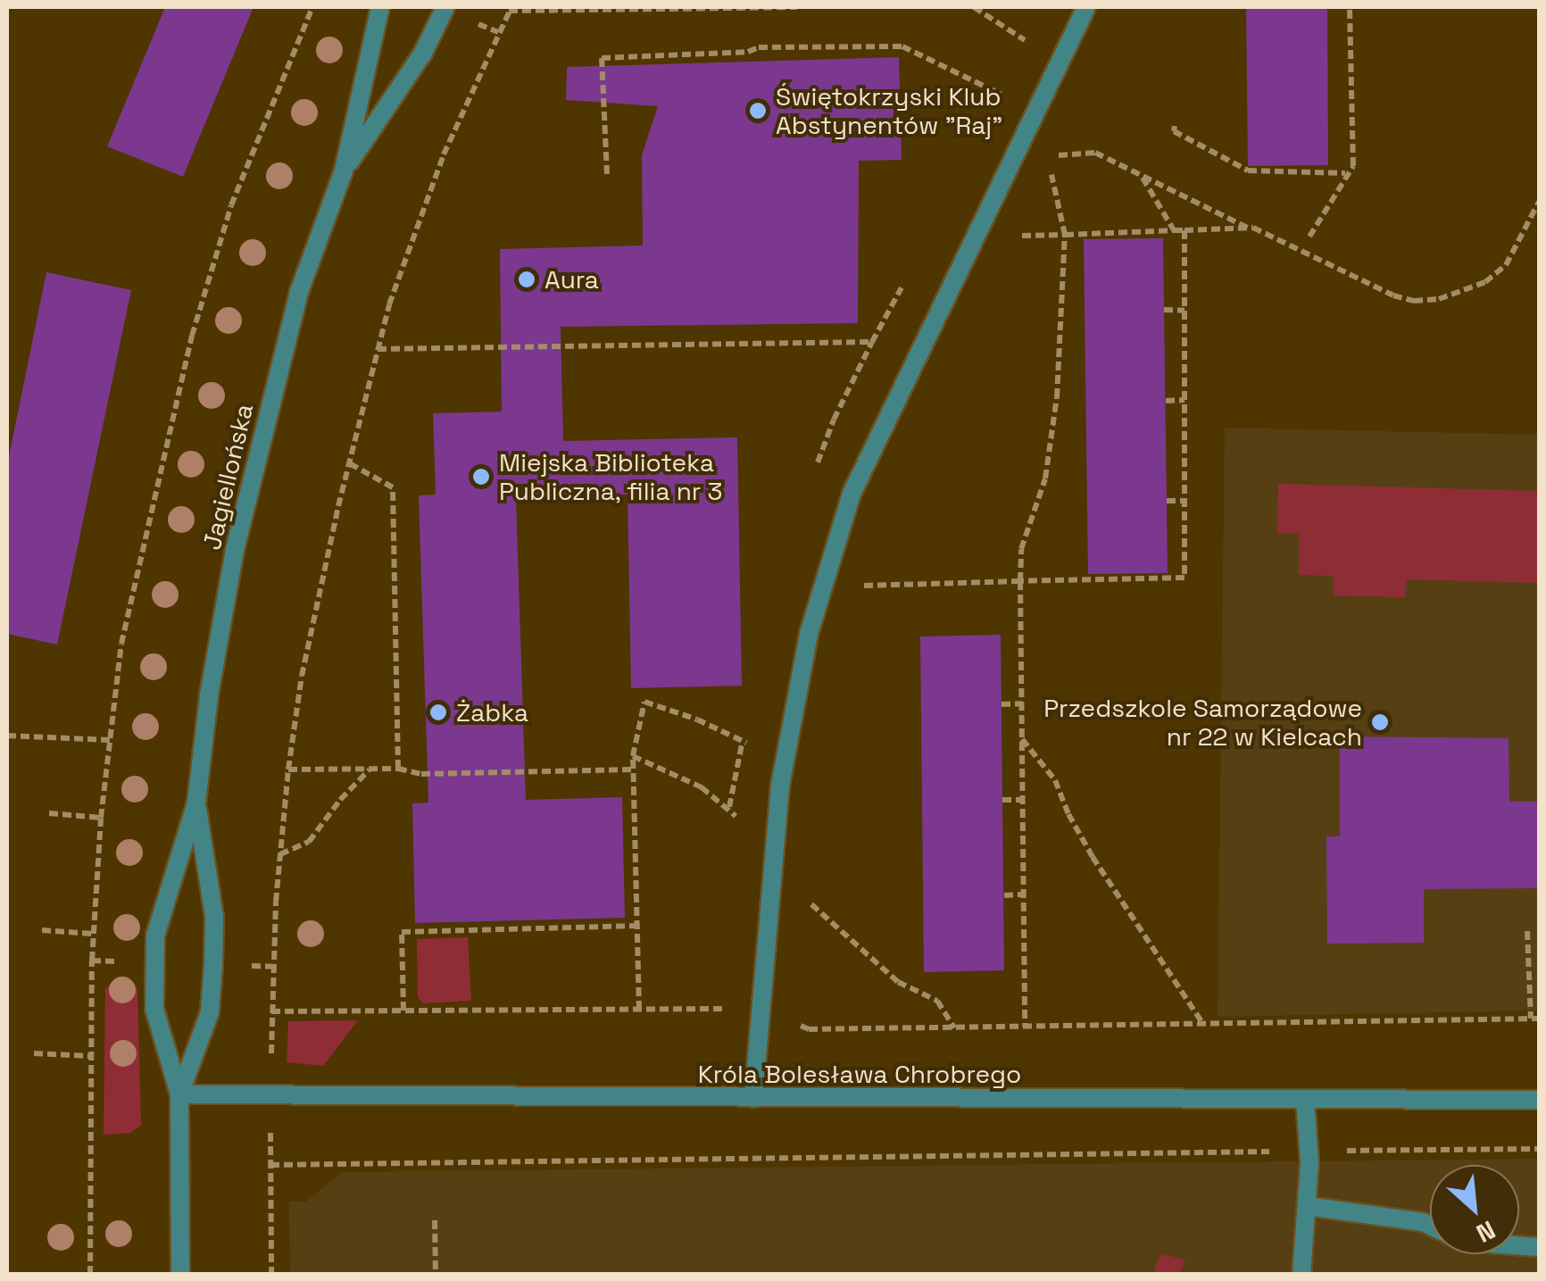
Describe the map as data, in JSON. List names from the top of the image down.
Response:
{
  "streets": {
    "street": ["Jagiellońska", "Króla Bolesława Chrobrego"]
  },
  "crossings": [
    ["Jagiellońska", "Króla Bolesława Chrobrego"]
  ],
  "places": [
    "Świętokrzyski Klub Abstynentów \"Raj\"",
    "Aura",
    "Miejska Biblioteka Publiczna, filia nr 3",
    "Żabka",
    "Przedszkole Samorządowe nr 22 w Kielcach"
  ],
  "north": "bottom right"
}
